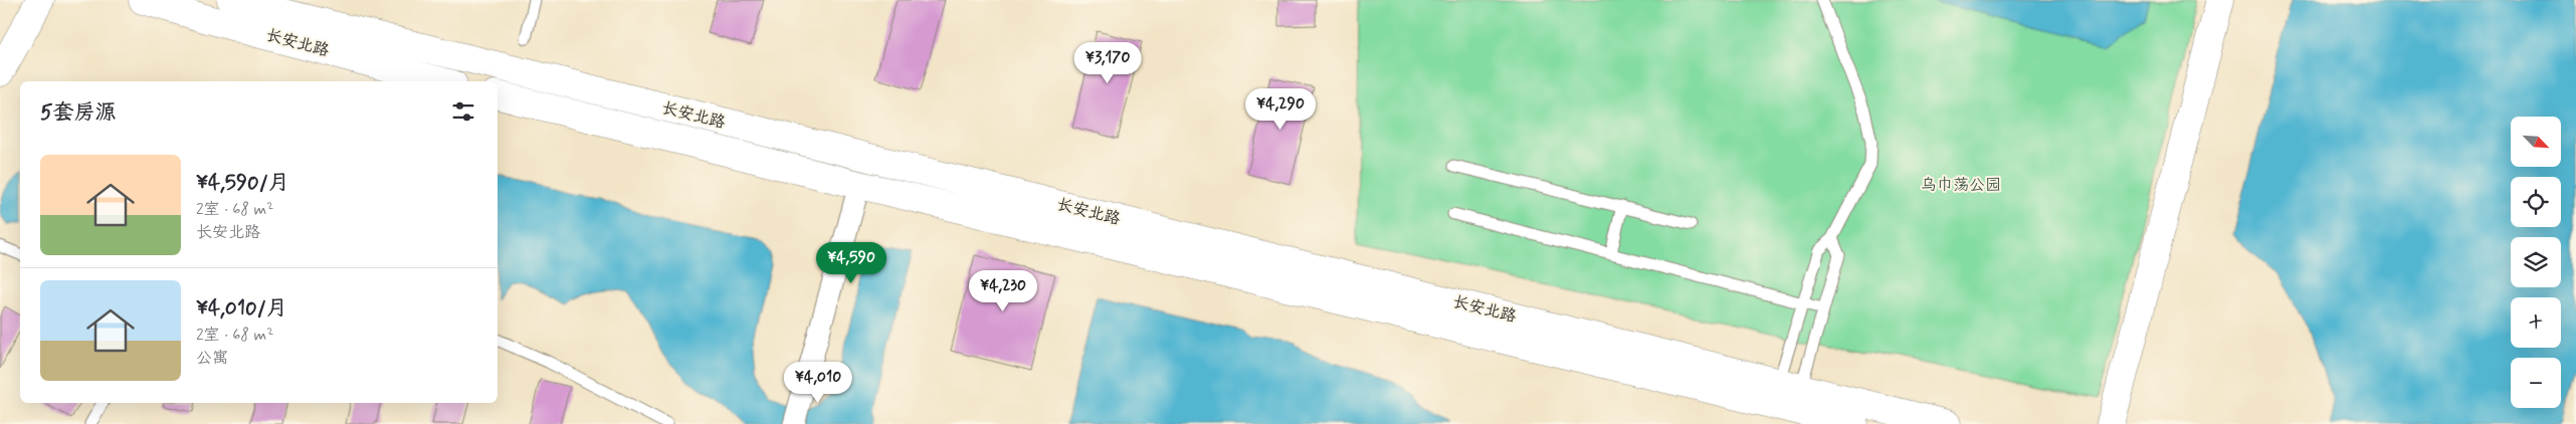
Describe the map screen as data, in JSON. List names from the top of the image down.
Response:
{
  "streets": {
    "main road": ["长安北路"]
  },
  "parks": ["乌巾荡公园"],
  "north": "bottom right",
  "page": {
    "price": [
      "¥3,170",
      "¥4,290",
      "¥4,590",
      "¥4,230",
      "¥4,010"
    ],
    "heading": "5套房源",
    "map_buttons": ["+", "−"],
    "list": [
      {
        "name": "¥4,590/月",
        "note": "2室 · 68 m² · 长安北路"
      },
      {
        "name": "¥4,010/月",
        "note": "2室 · 68 m² · 公寓"
      }
    ]
  }
}
